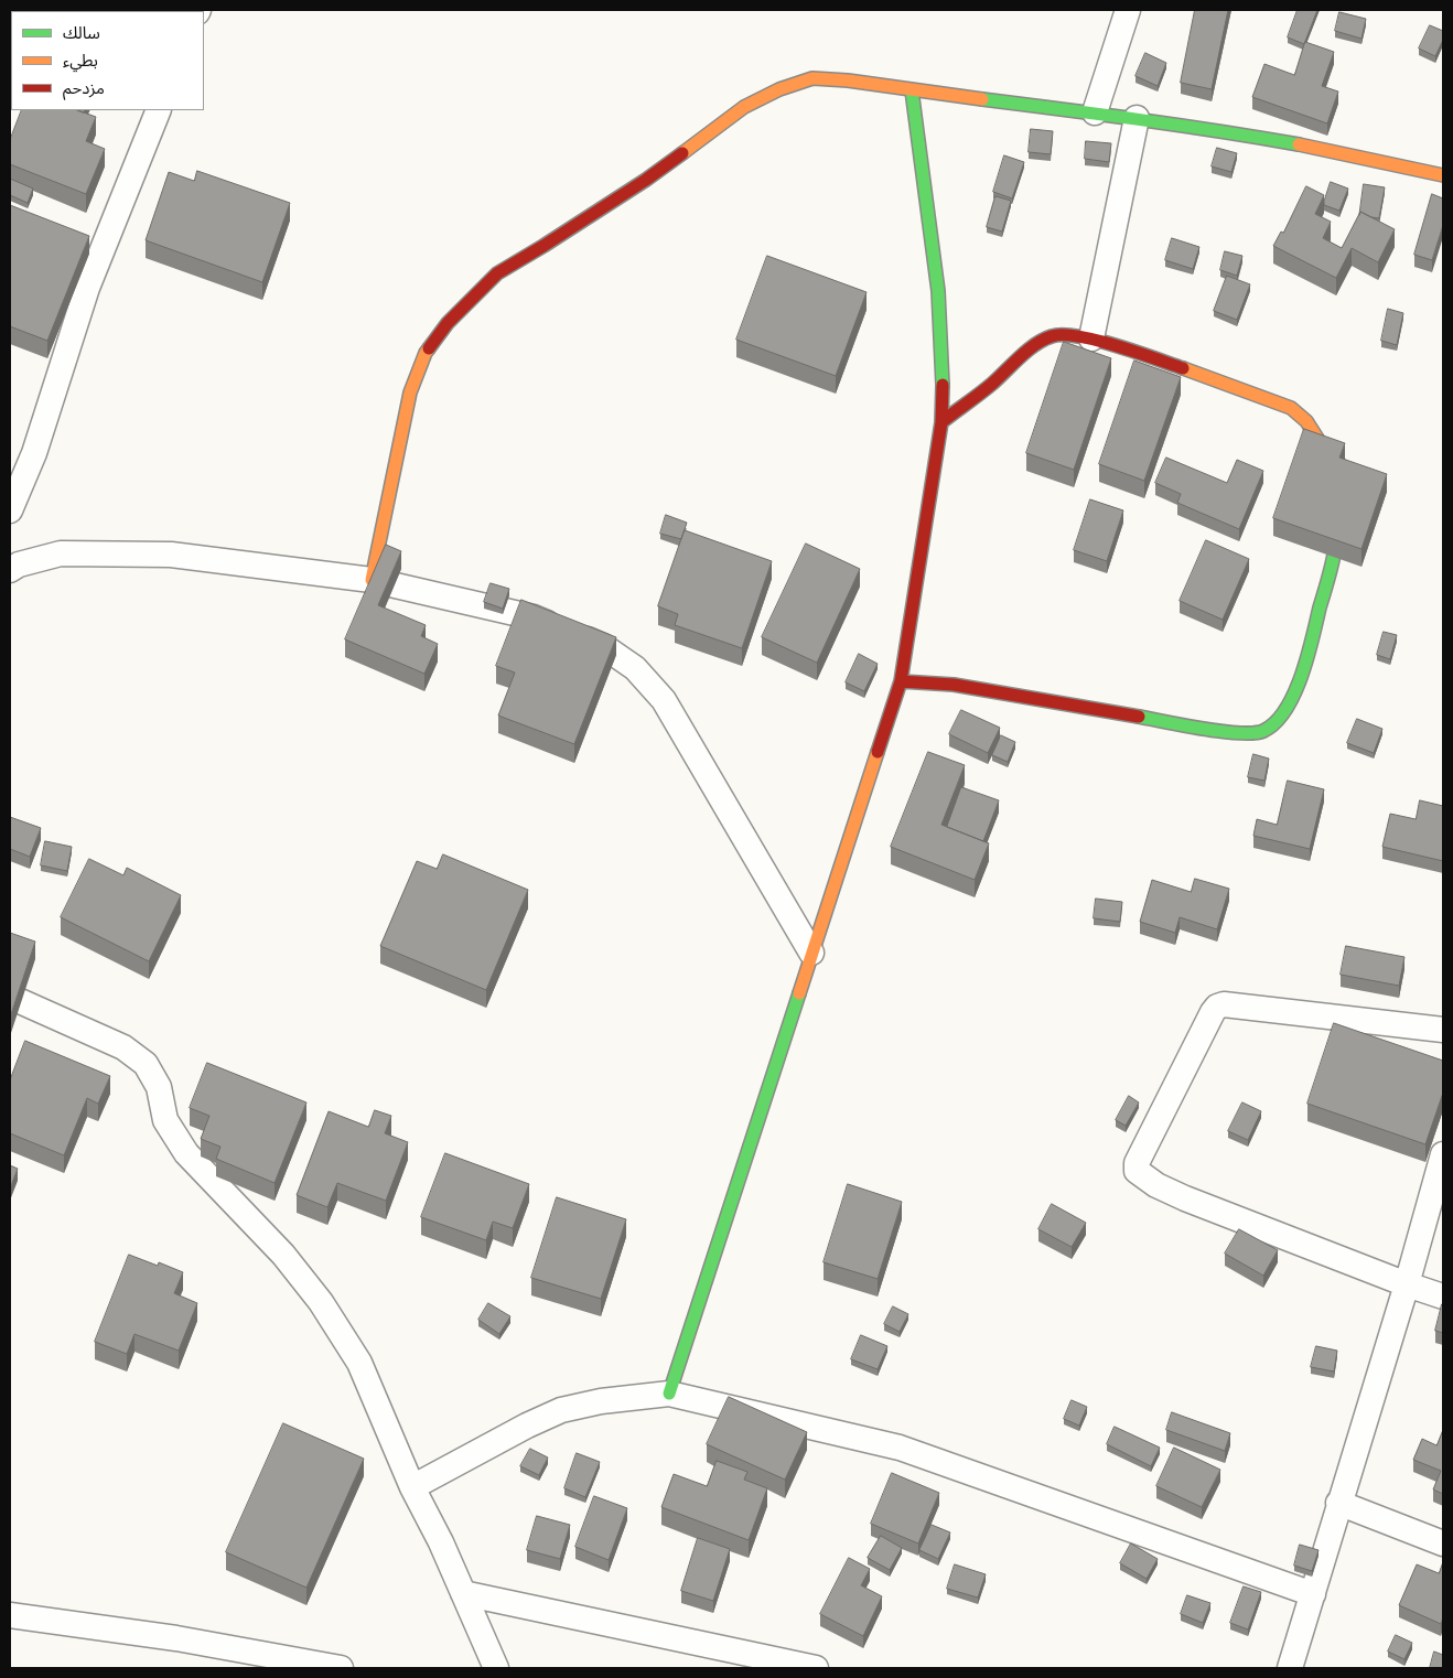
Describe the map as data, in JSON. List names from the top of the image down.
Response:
{
  "legend": ["سالك", "بطيء", "مزدحم"]
}
